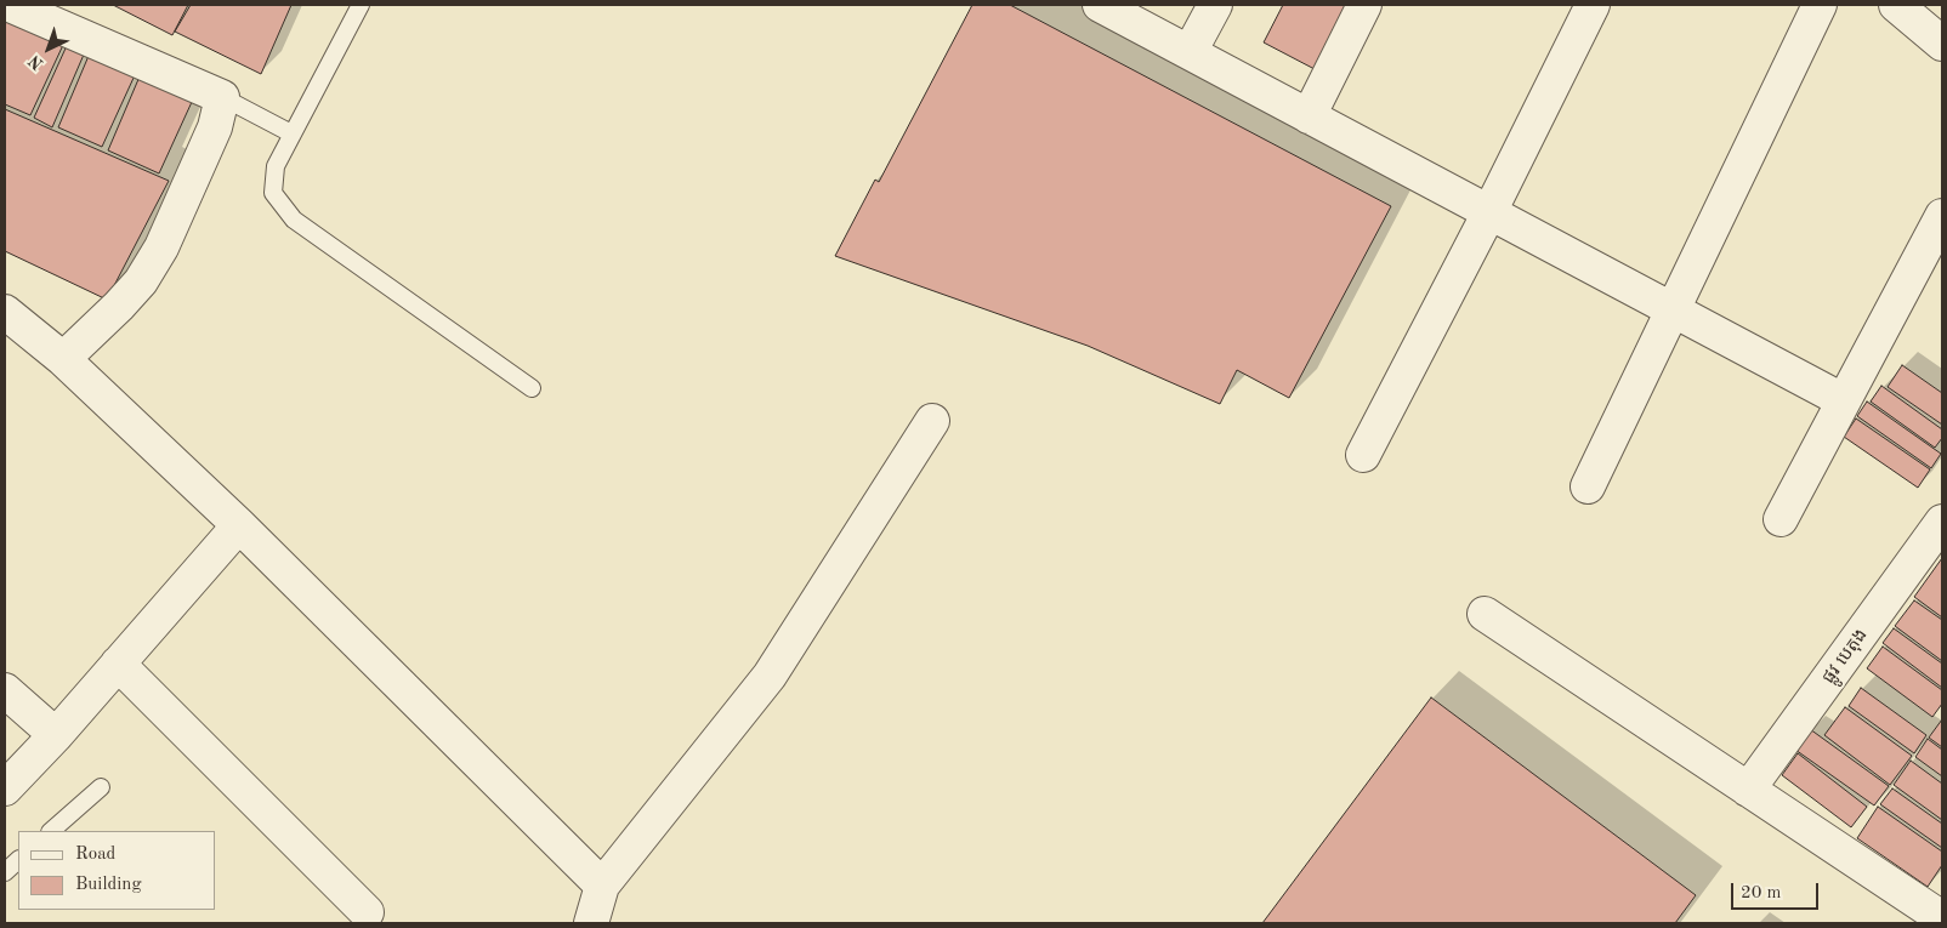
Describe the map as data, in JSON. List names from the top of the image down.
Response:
{
  "streets": {
    "street": ["ផ្លូវ បេតុង"]
  },
  "legend": ["Road", "Building"],
  "scale_bar": "20 m",
  "north": "bottom left"
}
